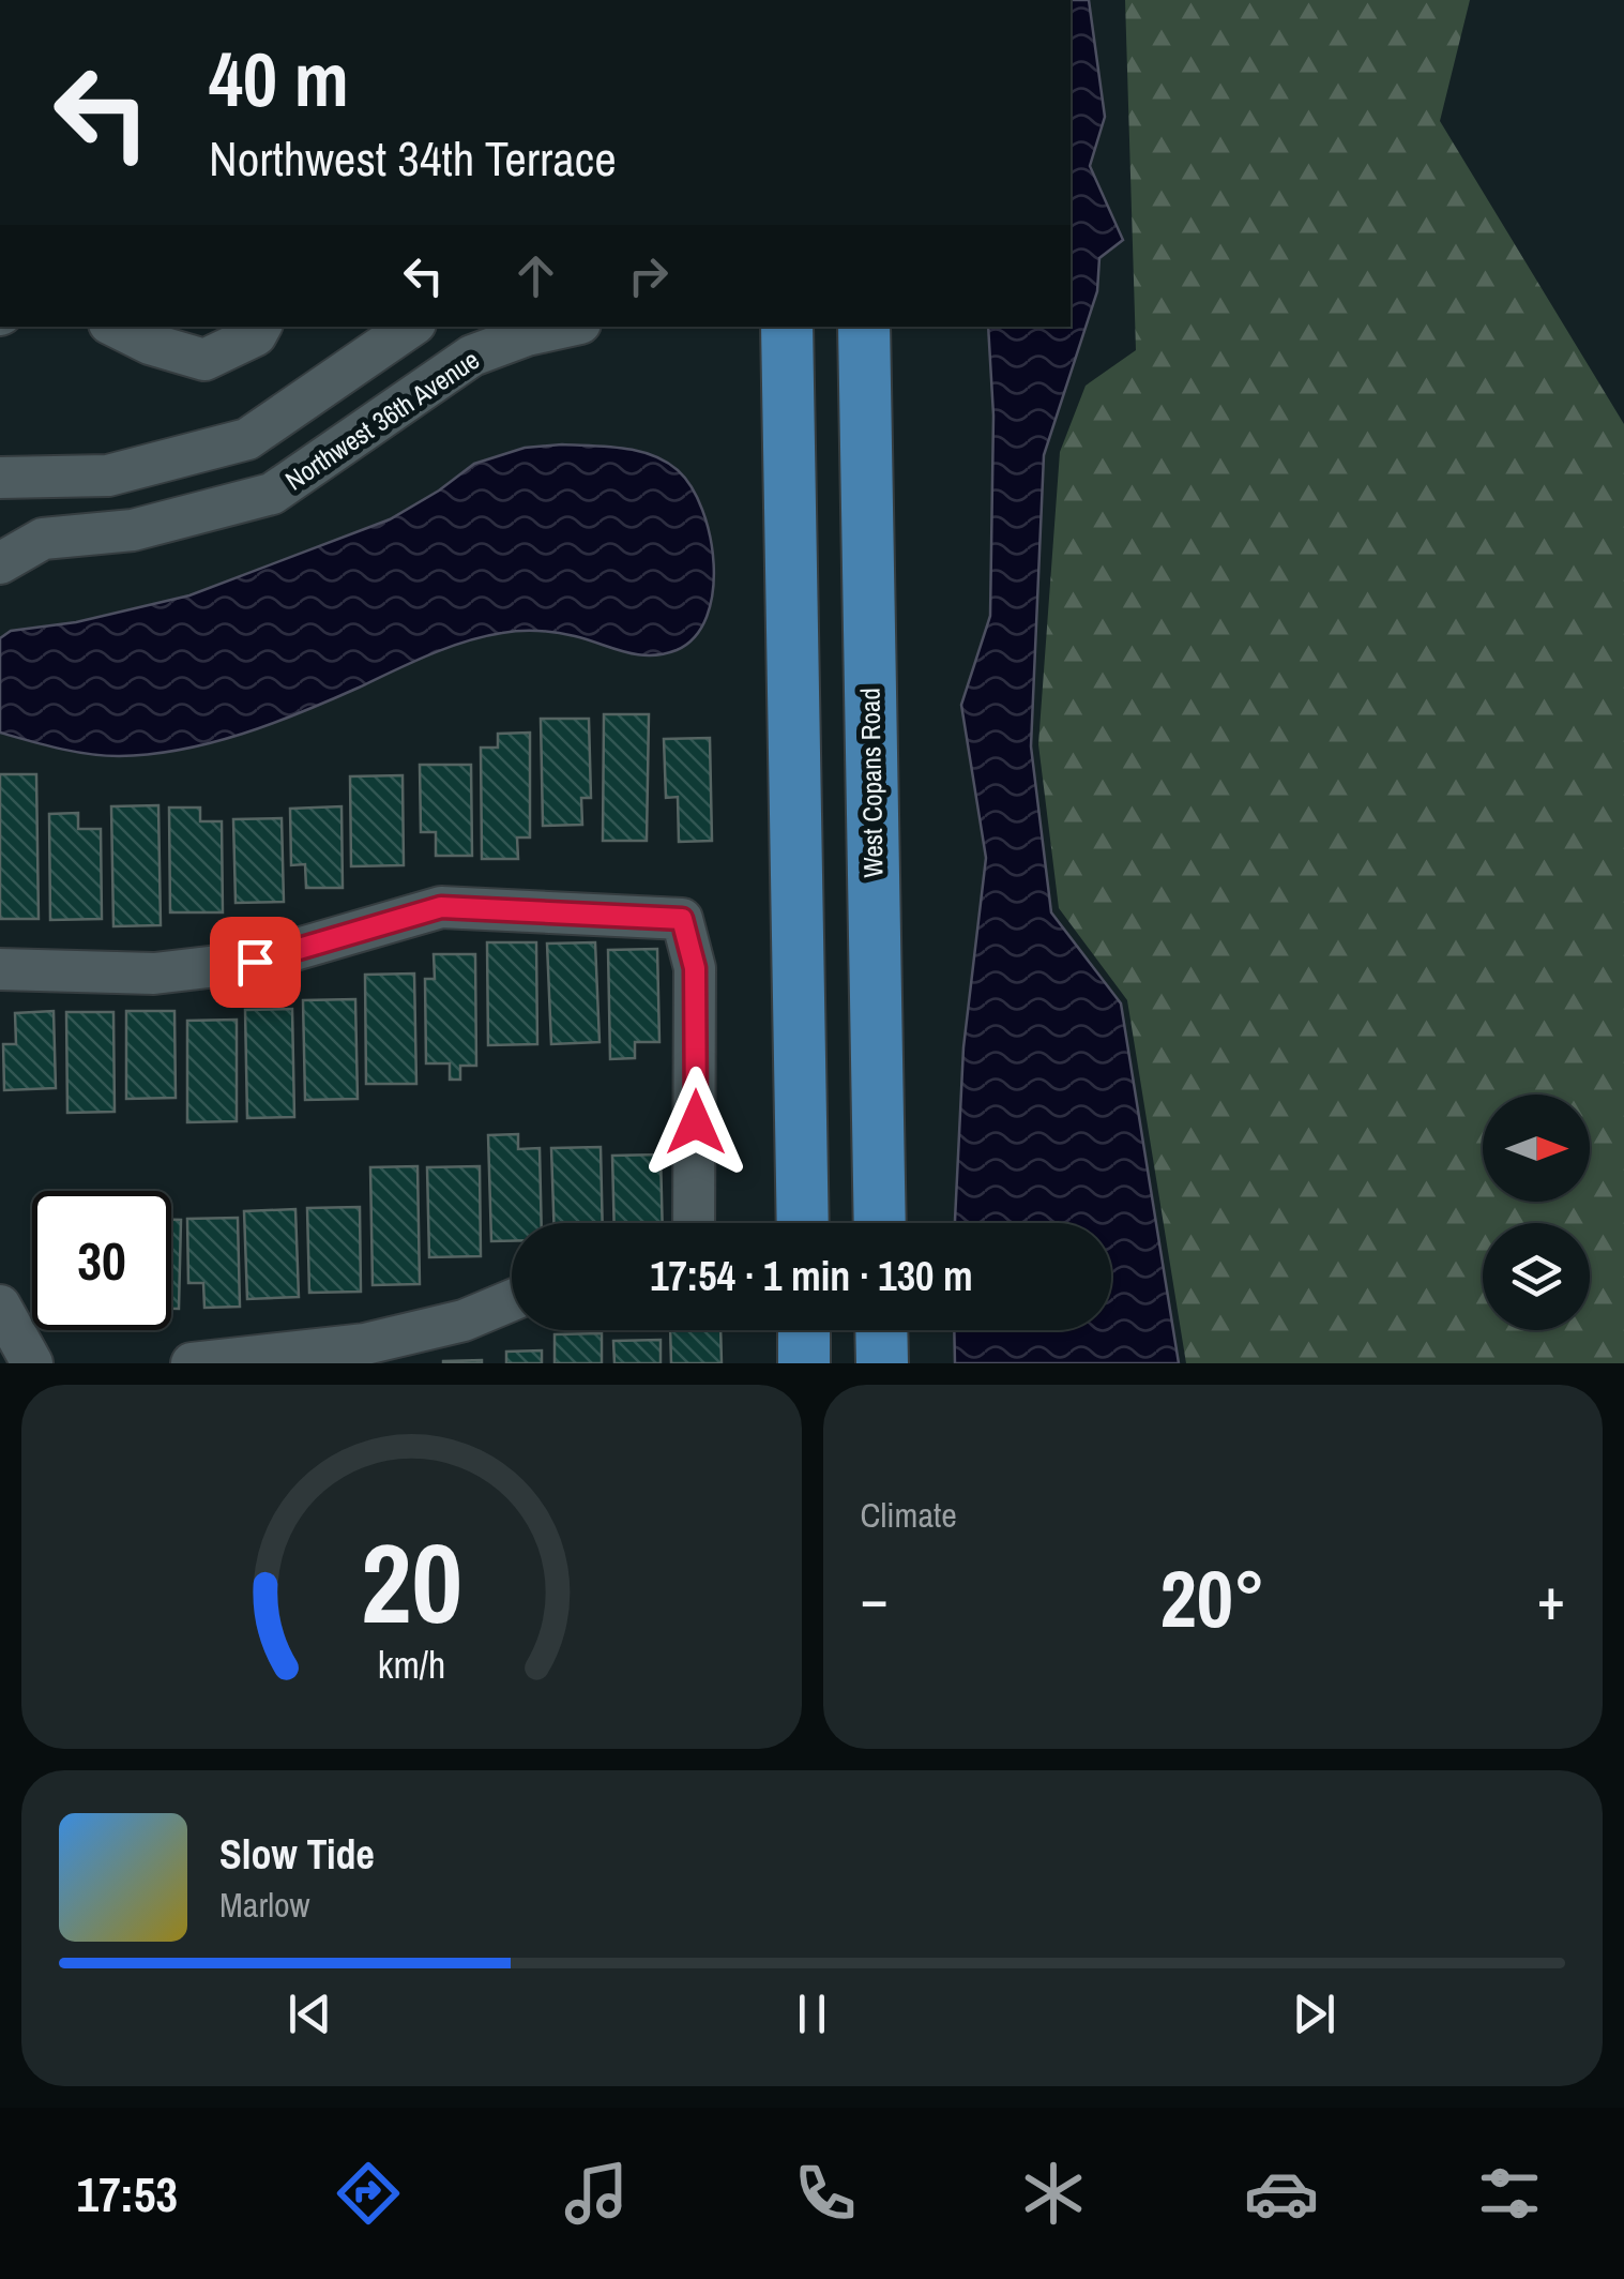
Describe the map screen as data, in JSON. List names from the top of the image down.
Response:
{
  "streets": {
    "main road": ["West Copans Road"],
    "street": ["Northwest 36th Avenue"]
  },
  "north": "right",
  "page": {
    "turn": ["40 m", "Northwest 34th Terrace"],
    "limit": "30",
    "trip": "17:54 · 1 min · 130 m",
    "tile": "Climate",
    "heat": ["−", "20°", "+"],
    "song": ["Slow Tide", "Marlow"],
    "tabs": "17:53",
    "gauge": ["20", "km/h"]
  }
}
